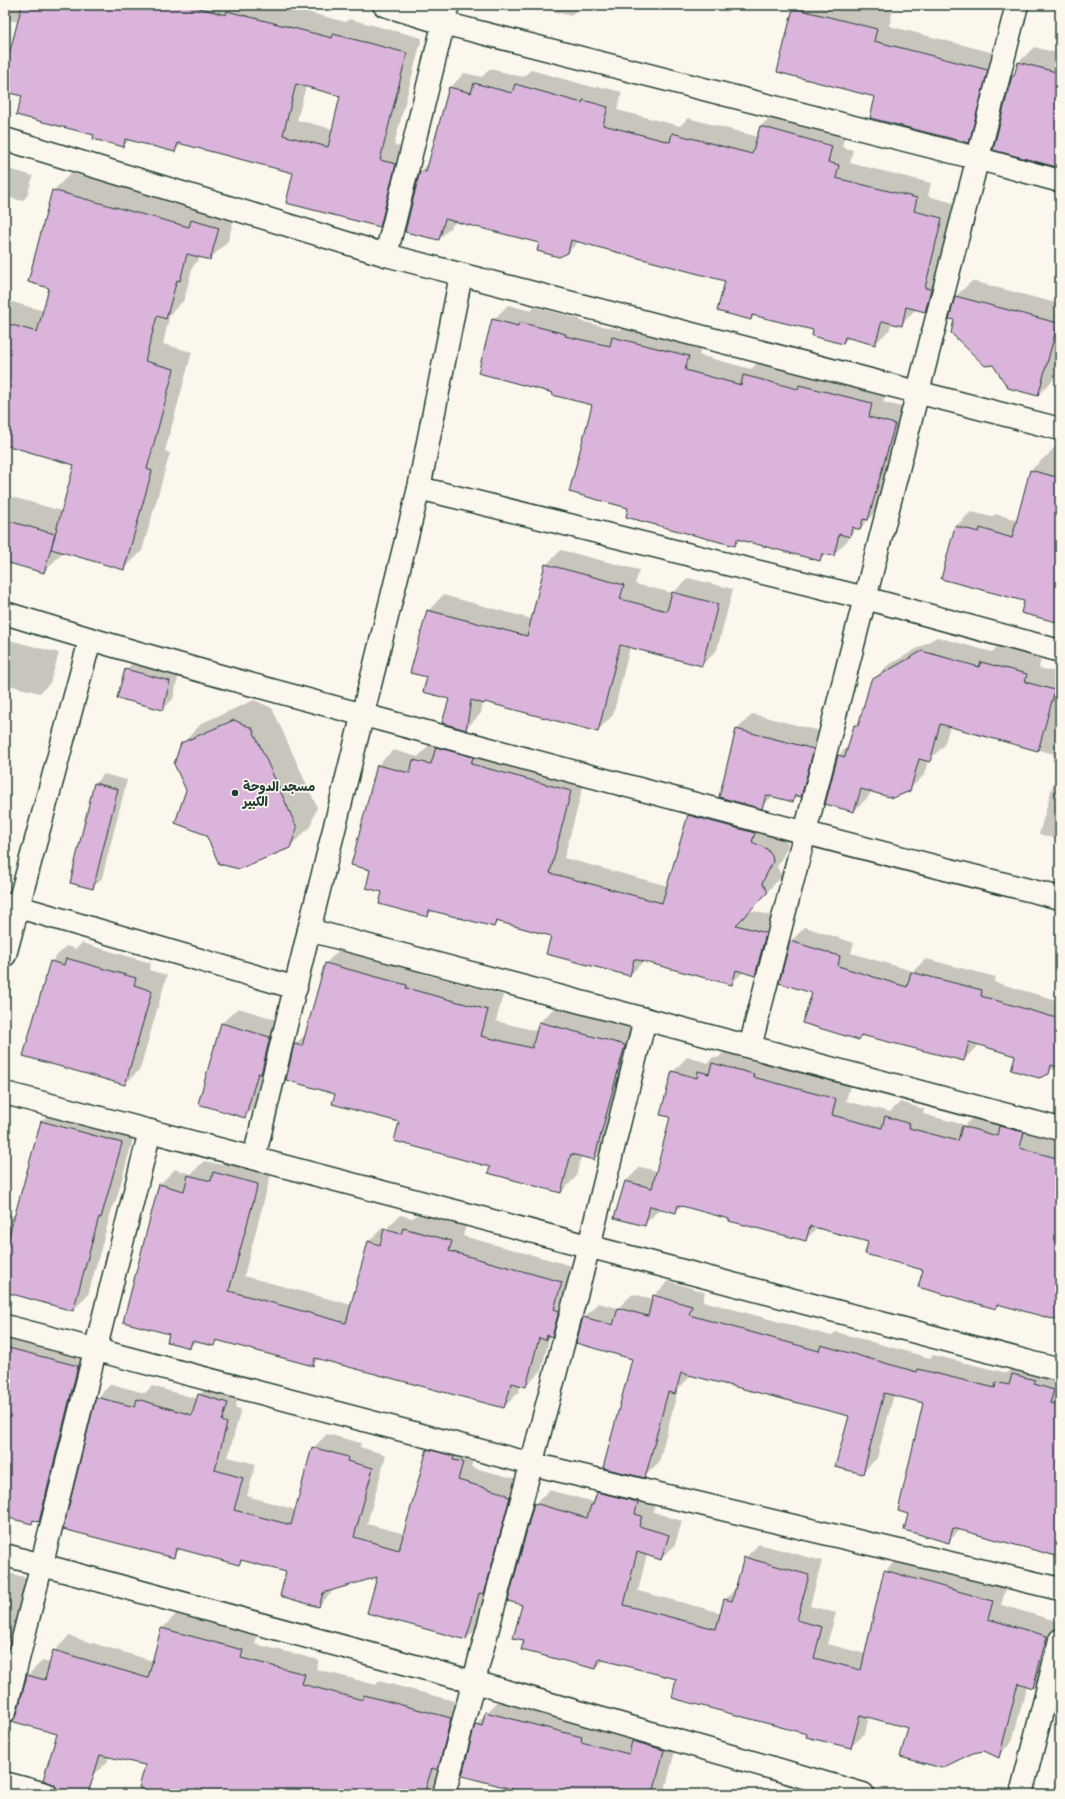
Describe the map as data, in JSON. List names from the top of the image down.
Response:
{
  "places": ["مسجد الدوحة الكبير"]
}
